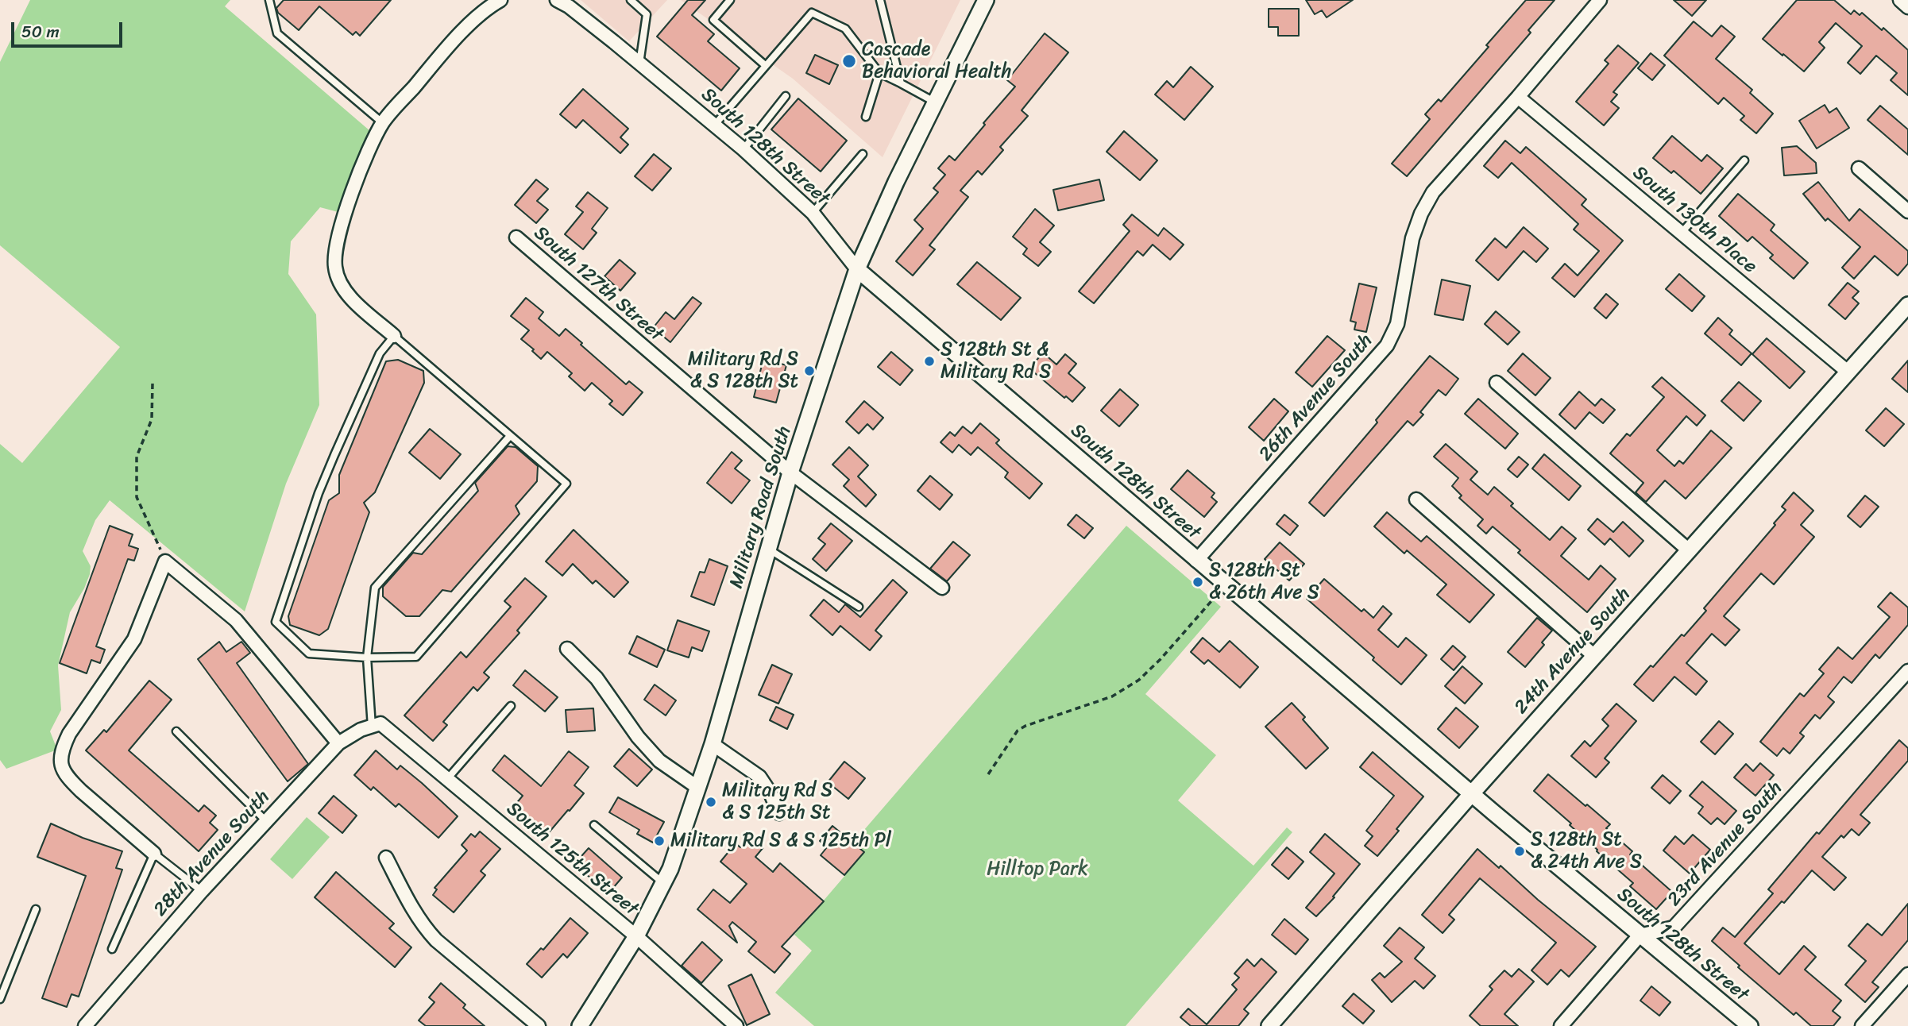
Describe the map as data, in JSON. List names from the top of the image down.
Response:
{
  "streets": {
    "street": [
      "South 128th Street",
      "South 130th Place",
      "South 127th Street",
      "26th Avenue South",
      "Military Road South",
      "24th Avenue South",
      "23rd Avenue South",
      "28th Avenue South",
      "South 125th Street"
    ]
  },
  "crossings": [
    ["South 128th Street", "26th Avenue South"],
    ["South 128th Street", "Military Road South"],
    ["South 128th Street", "24th Avenue South"],
    ["South 128th Street", "23rd Avenue South"],
    ["South 130th Place", "26th Avenue South"],
    ["South 130th Place", "24th Avenue South"],
    ["South 127th Street", "Military Road South"],
    ["Military Road South", "South 125th Street"],
    ["28th Avenue South", "South 125th Street"]
  ],
  "parks": ["Hilltop Park"],
  "places": [
    "Cascade Behavioral Health",
    "S 128th St & Military Rd S",
    "Military Rd S & S 128th St",
    "S 128th St & 26th Ave S",
    "Military Rd S & S 125th St",
    "Military Rd S & S 125th Pl",
    "S 128th St & 24th Ave S"
  ],
  "scale_bar": "50 m"
}
